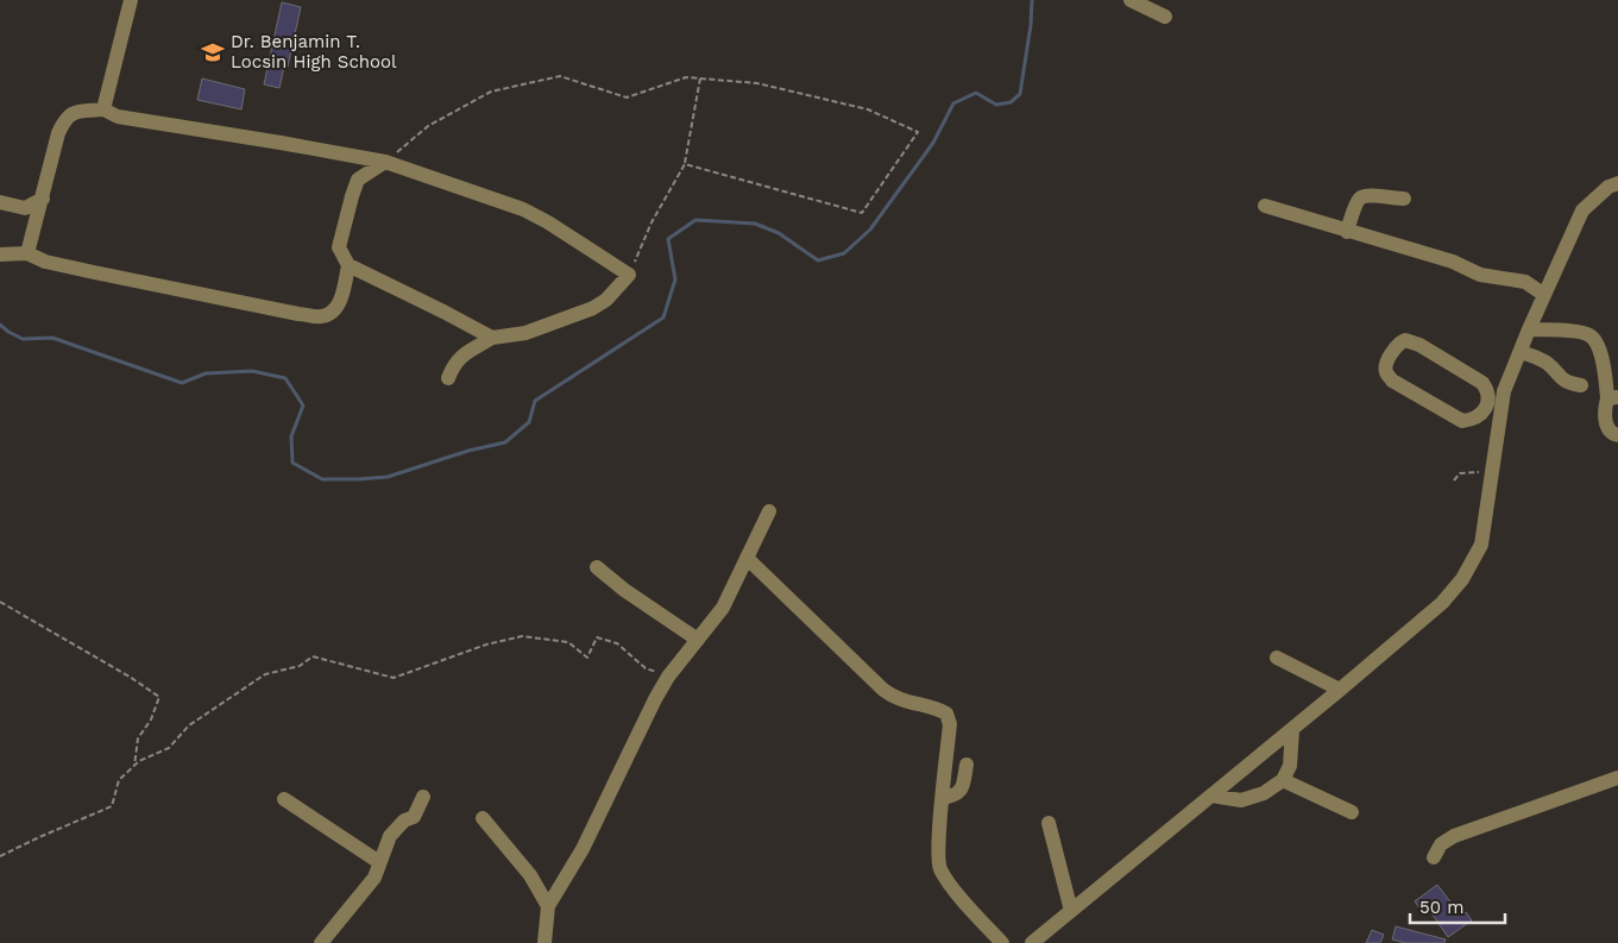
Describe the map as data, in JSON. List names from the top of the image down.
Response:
{
  "places": {
    "school or university": ["Dr. Benjamin T. Locsin High School"]
  },
  "scale_bar": "50 m"
}
